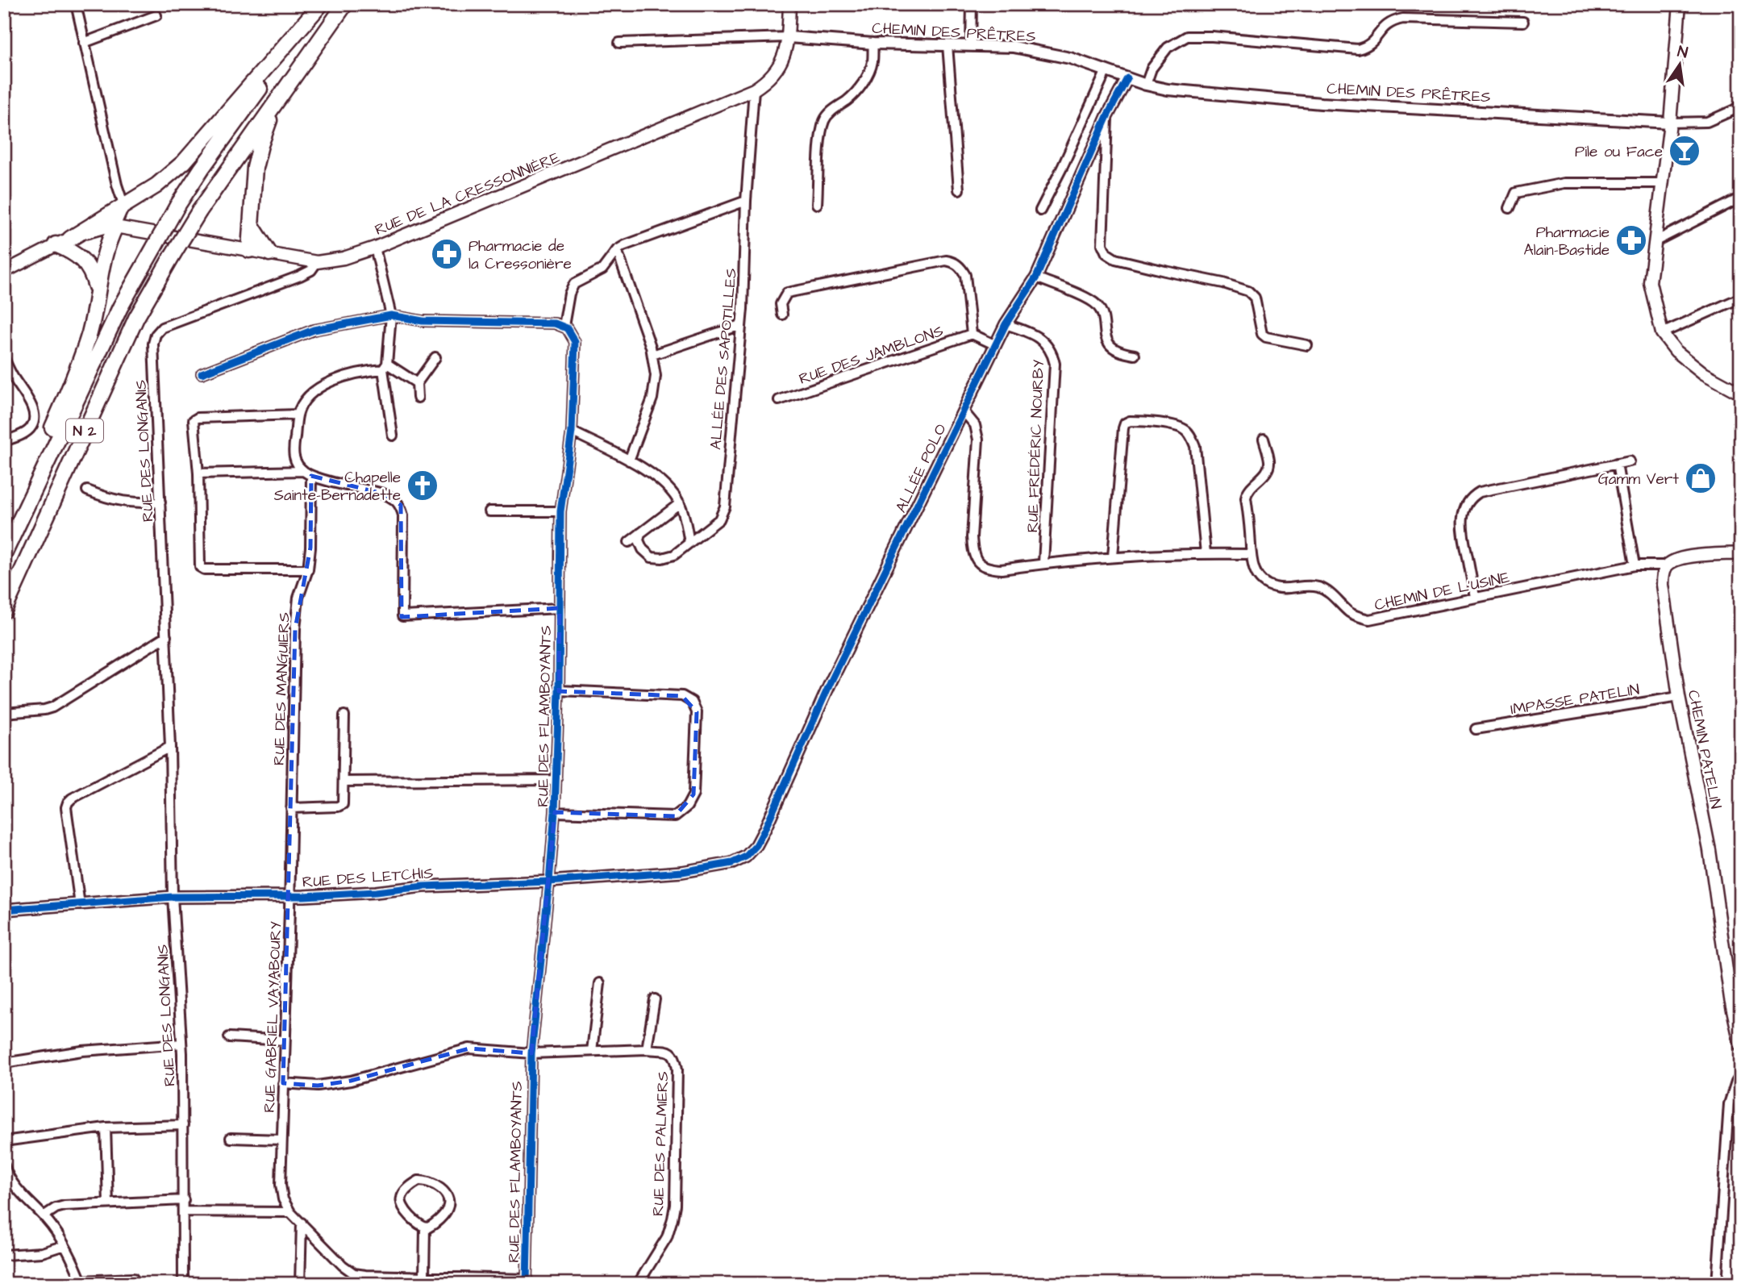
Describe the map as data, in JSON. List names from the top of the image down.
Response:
{
  "streets": {
    "highway": ["N 2"],
    "main road": ["RUE DE LA CRESSONNIÈRE", "CHEMIN PATELIN"],
    "street": [
      "CHEMIN DES PRÊTRES",
      "RUE DES JAMBLONS",
      "ALLÉE DES SAPOTILLES",
      "RUE FRÉDÉRIC NOURBY",
      "RUE DES LONGANIS",
      "ALLÉE POLO",
      "CHEMIN DE L'USINE",
      "RUE DES MANGUIERS",
      "IMPASSE PATELIN",
      "RUE DES FLAMBOYANTS",
      "RUE DES LETCHIS",
      "RUE GABRIEL VAYABOURY",
      "RUE DES PALMIERS"
    ]
  },
  "crossings": [
    ["CHEMIN DES PRÊTRES", "RUE DE LA CRESSONNIÈRE"],
    ["CHEMIN DES PRÊTRES", "ALLÉE POLO"],
    ["RUE DE LA CRESSONNIÈRE", "ALLÉE DES SAPOTILLES"],
    ["RUE DE LA CRESSONNIÈRE", "RUE DES LONGANIS"],
    ["RUE FRÉDÉRIC NOURBY", "ALLÉE POLO"],
    ["RUE DES LONGANIS", "RUE DES LETCHIS"],
    ["ALLÉE POLO", "RUE DES LETCHIS"],
    ["CHEMIN DE L'USINE", "CHEMIN PATELIN"],
    ["RUE DES MANGUIERS", "RUE DES LETCHIS"],
    ["RUE DES MANGUIERS", "RUE GABRIEL VAYABOURY"],
    ["IMPASSE PATELIN", "CHEMIN PATELIN"],
    ["RUE DES FLAMBOYANTS", "RUE DES LETCHIS"],
    ["RUE DES FLAMBOYANTS", "RUE DES PALMIERS"],
    ["RUE DES LETCHIS", "RUE GABRIEL VAYABOURY"],
    ["RUE GABRIEL VAYABOURY", "RUE DES PALMIERS"]
  ],
  "places": {
    "bar": ["Pile ou Face"],
    "pharmacy": ["Pharmacie Alain-Bastide", "Pharmacie de la Cressonière"],
    "shop": ["Gamm Vert"],
    "church": ["Chapelle Sainte-Bernadette"]
  },
  "north": "top"
}
